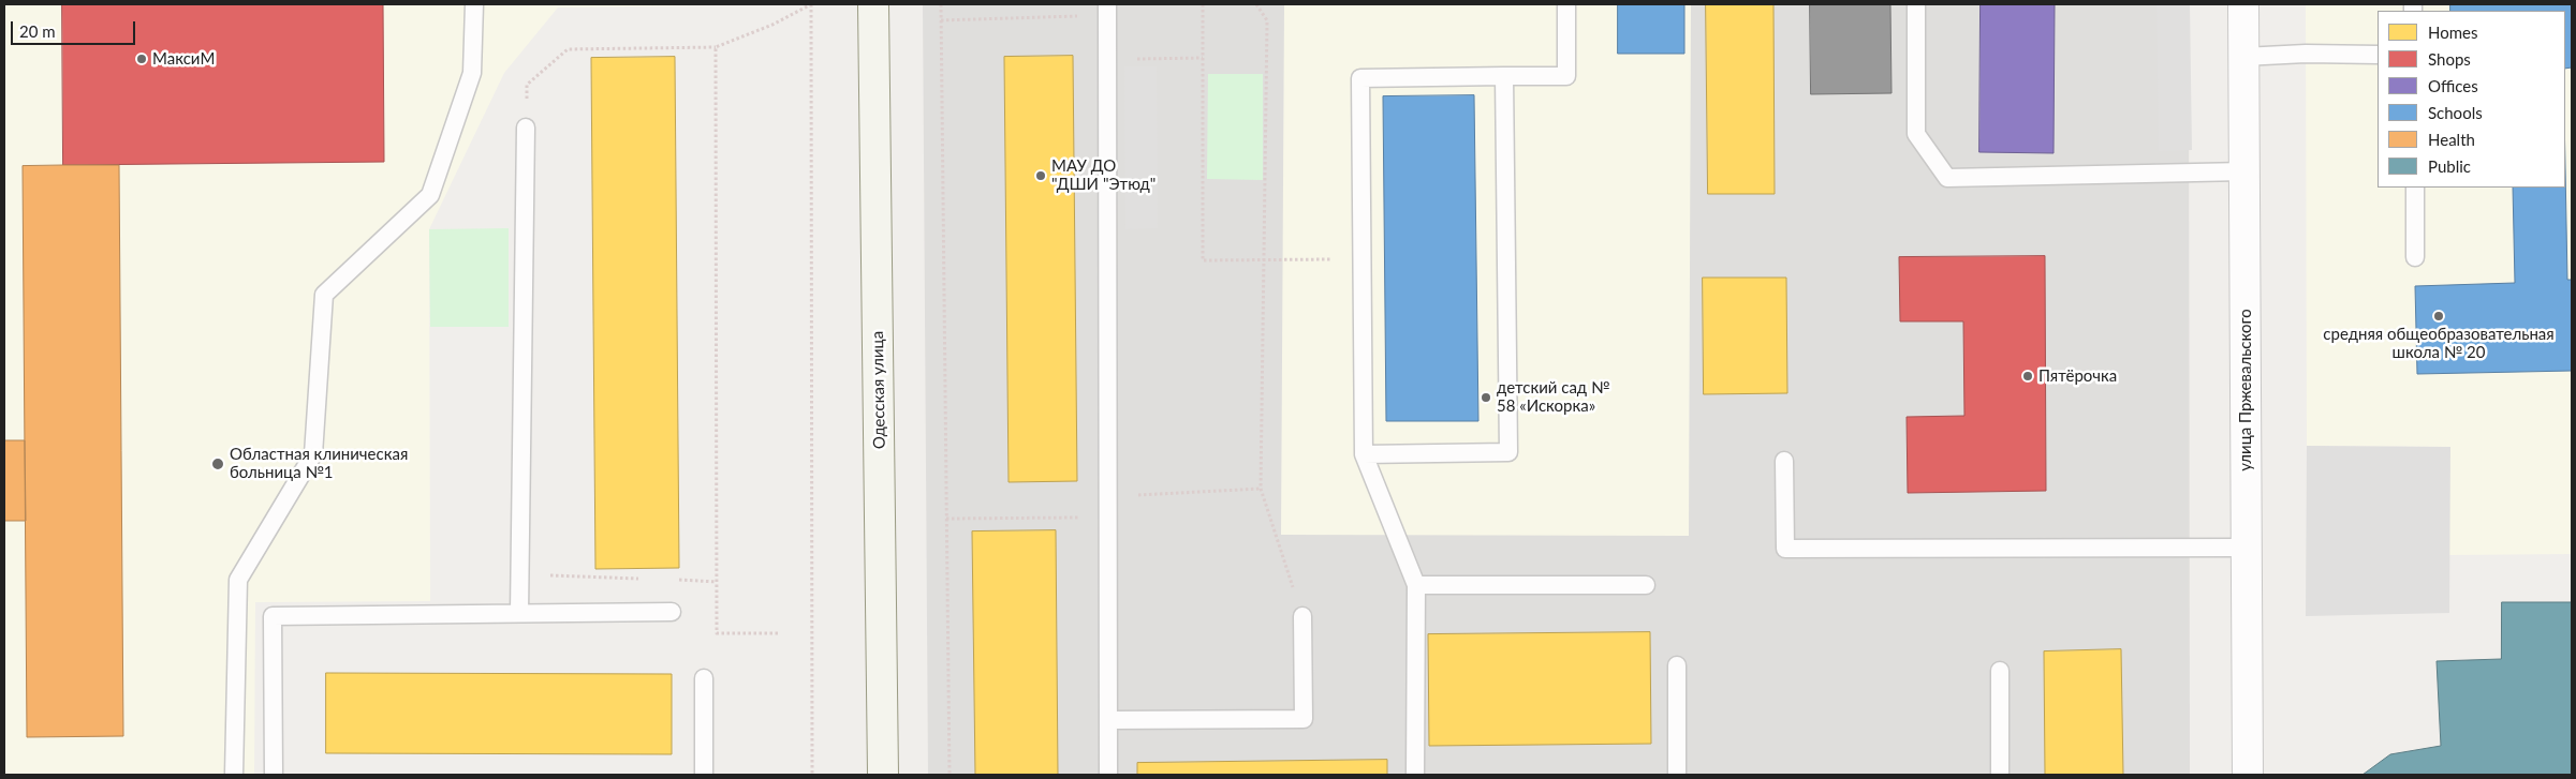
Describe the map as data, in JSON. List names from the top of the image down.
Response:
{
  "streets": {
    "street": ["Одесская улица", "улица Пржевальского"]
  },
  "places": [
    "МаксиМ",
    "МАУ ДО \"ДШИ \"Этюд\"",
    "средняя общеобразовательная школа № 20",
    "Пятёрочка",
    "детский сад № 58 «Искорка»",
    "Областная клиническая больница №1"
  ],
  "legend": [
    "Homes",
    "Shops",
    "Offices",
    "Schools",
    "Health",
    "Public"
  ],
  "scale_bar": "20 m"
}
